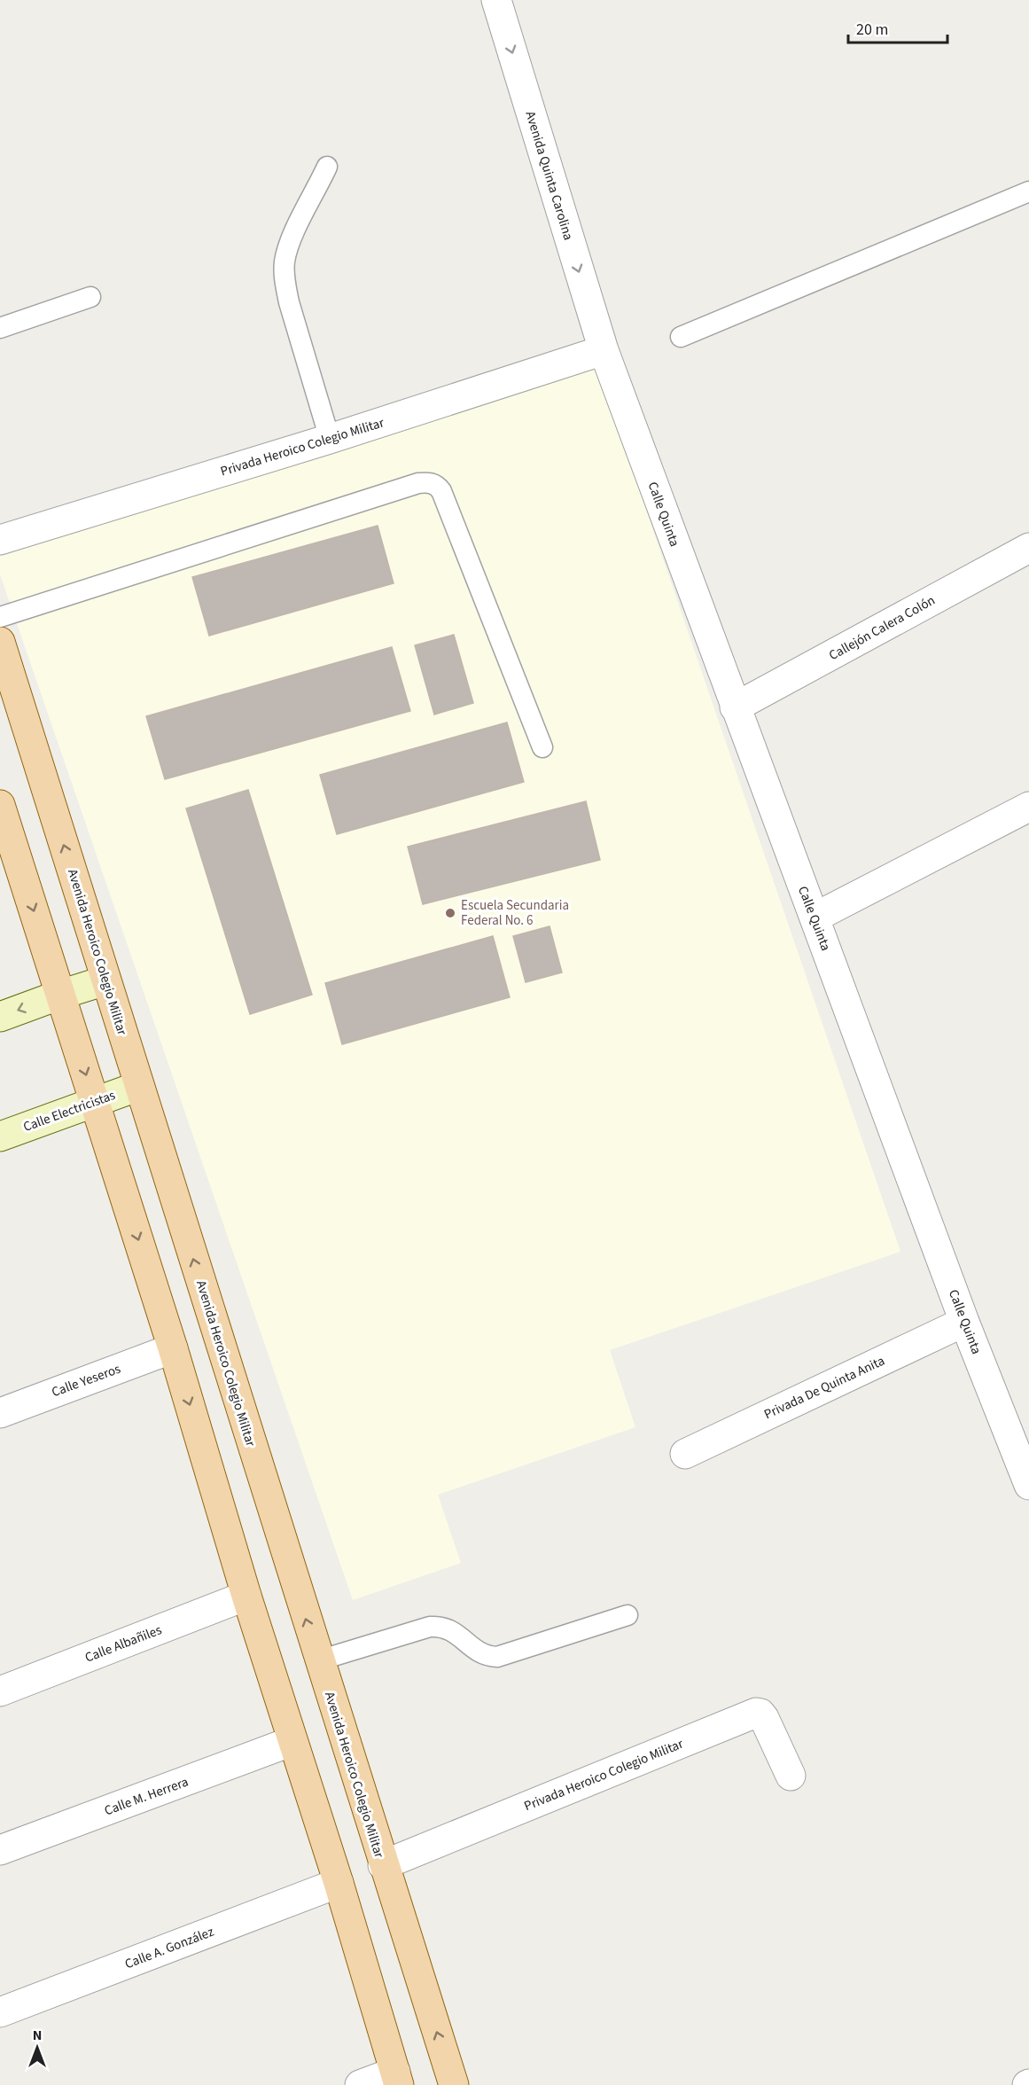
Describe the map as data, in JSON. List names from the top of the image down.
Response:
{
  "streets": {
    "main road": ["Avenida Heroico Colegio Militar"],
    "street": [
      "Avenida Quinta Carolina",
      "Privada Heroico Colegio Militar",
      "Calle Quinta",
      "Callejón Calera Colón",
      "Calle Electricistas",
      "Calle Yeseros",
      "Privada De Quinta Anita",
      "Calle Albañiles",
      "Calle M. Herrera",
      "Calle A. González"
    ]
  },
  "crossings": [
    ["Avenida Quinta Carolina", "Privada Heroico Colegio Militar"],
    ["Avenida Quinta Carolina", "Calle Quinta"],
    ["Privada Heroico Colegio Militar", "Calle Quinta"],
    ["Privada Heroico Colegio Militar", "Avenida Heroico Colegio Militar"],
    ["Calle Quinta", "Callejón Calera Colón"],
    ["Calle Quinta", "Privada De Quinta Anita"],
    ["Avenida Heroico Colegio Militar", "Calle Electricistas"]
  ],
  "one_way": ["Avenida Quinta Carolina"],
  "places": ["Escuela Secundaria Federal No. 6"],
  "scale_bar": "20 m",
  "north": "top"
}
